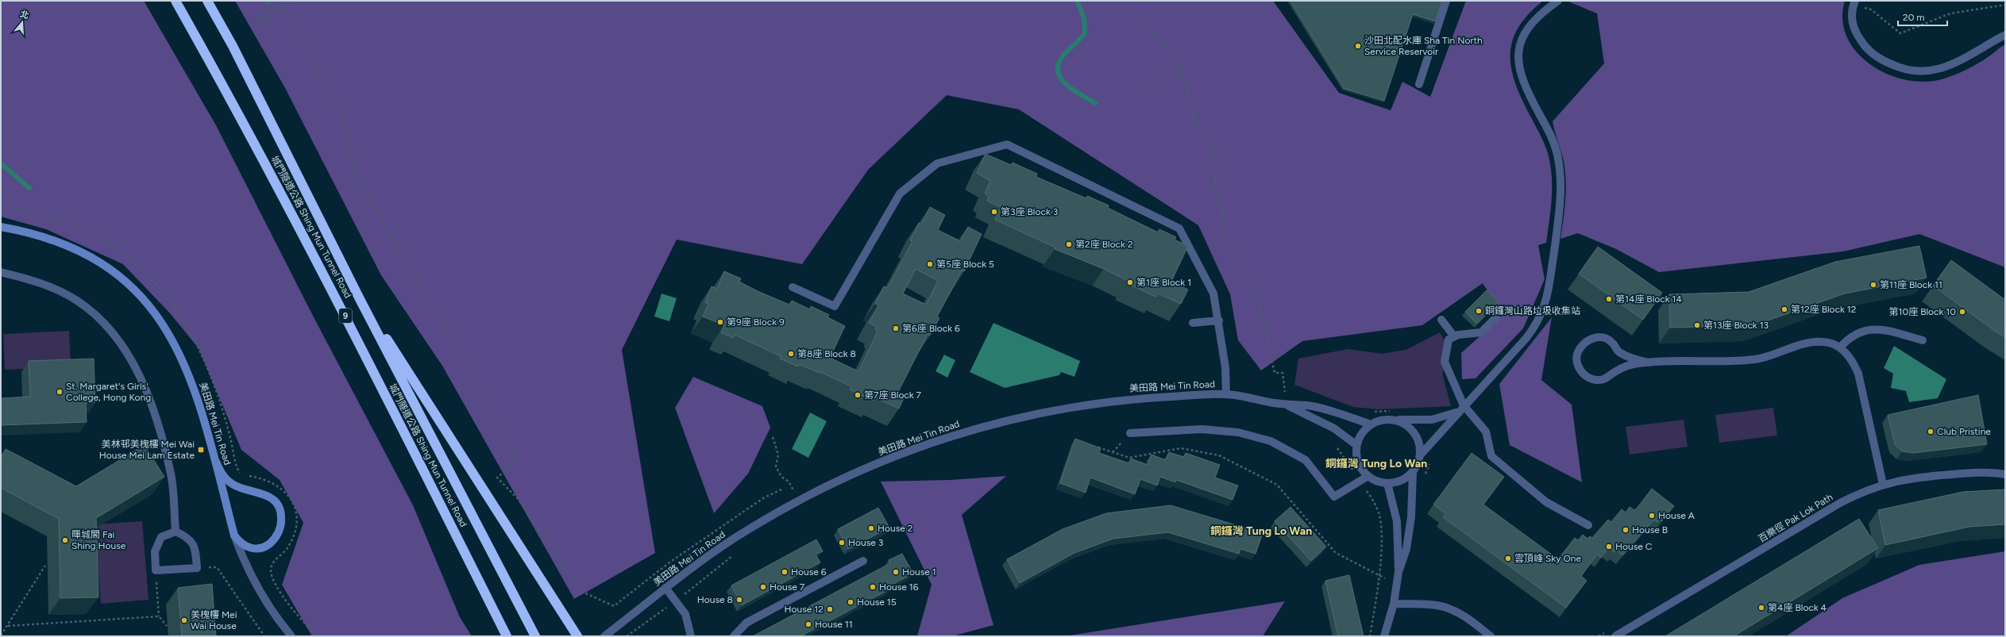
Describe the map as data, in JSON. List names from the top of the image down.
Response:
{
  "streets": {
    "highway": ["城門隧道公路 Shing Mun Tunnel Road", "9"],
    "street": ["美田路 Mei Tin Road", "百樂徑 Pak Lok Path"]
  },
  "districts": ["銅鑼灣 Tung Lo Wan", "銅鑼灣 Tung Lo Wan"],
  "places": {
    "other": [
      "沙田北配水庫 Sha Tin North Service Reservoir",
      "第3座 Block 3",
      "第2座 Block 2",
      "第5座 Block 5",
      "第1座 Block 1",
      "第11座 Block 11",
      "第14座 Block 14",
      "第12座 Block 12",
      "銅鑼灣山路垃圾收集站",
      "第10座 Block 10",
      "第9座 Block 9",
      "第13座 Block 13",
      "第6座 Block 6",
      "第8座 Block 8",
      "St. Margaret's Girls' College, Hong Kong",
      "第7座 Block 7",
      "Club Pristine",
      "House A",
      "House 2",
      "House B",
      "暉城閣 Fai Shing House",
      "House 3",
      "House C",
      "雲頂峰 Sky One",
      "House 6",
      "House 1",
      "House 7",
      "House 16",
      "House 8",
      "House 15",
      "第4座 Block 4",
      "House 12",
      "美槐樓 Mei Wai House",
      "House 11"
    ],
    "transit": ["美林邨美槐樓 Mei Wai House Mei Lam Estate"]
  },
  "scale_bar": "20 m",
  "north": "top"
}
